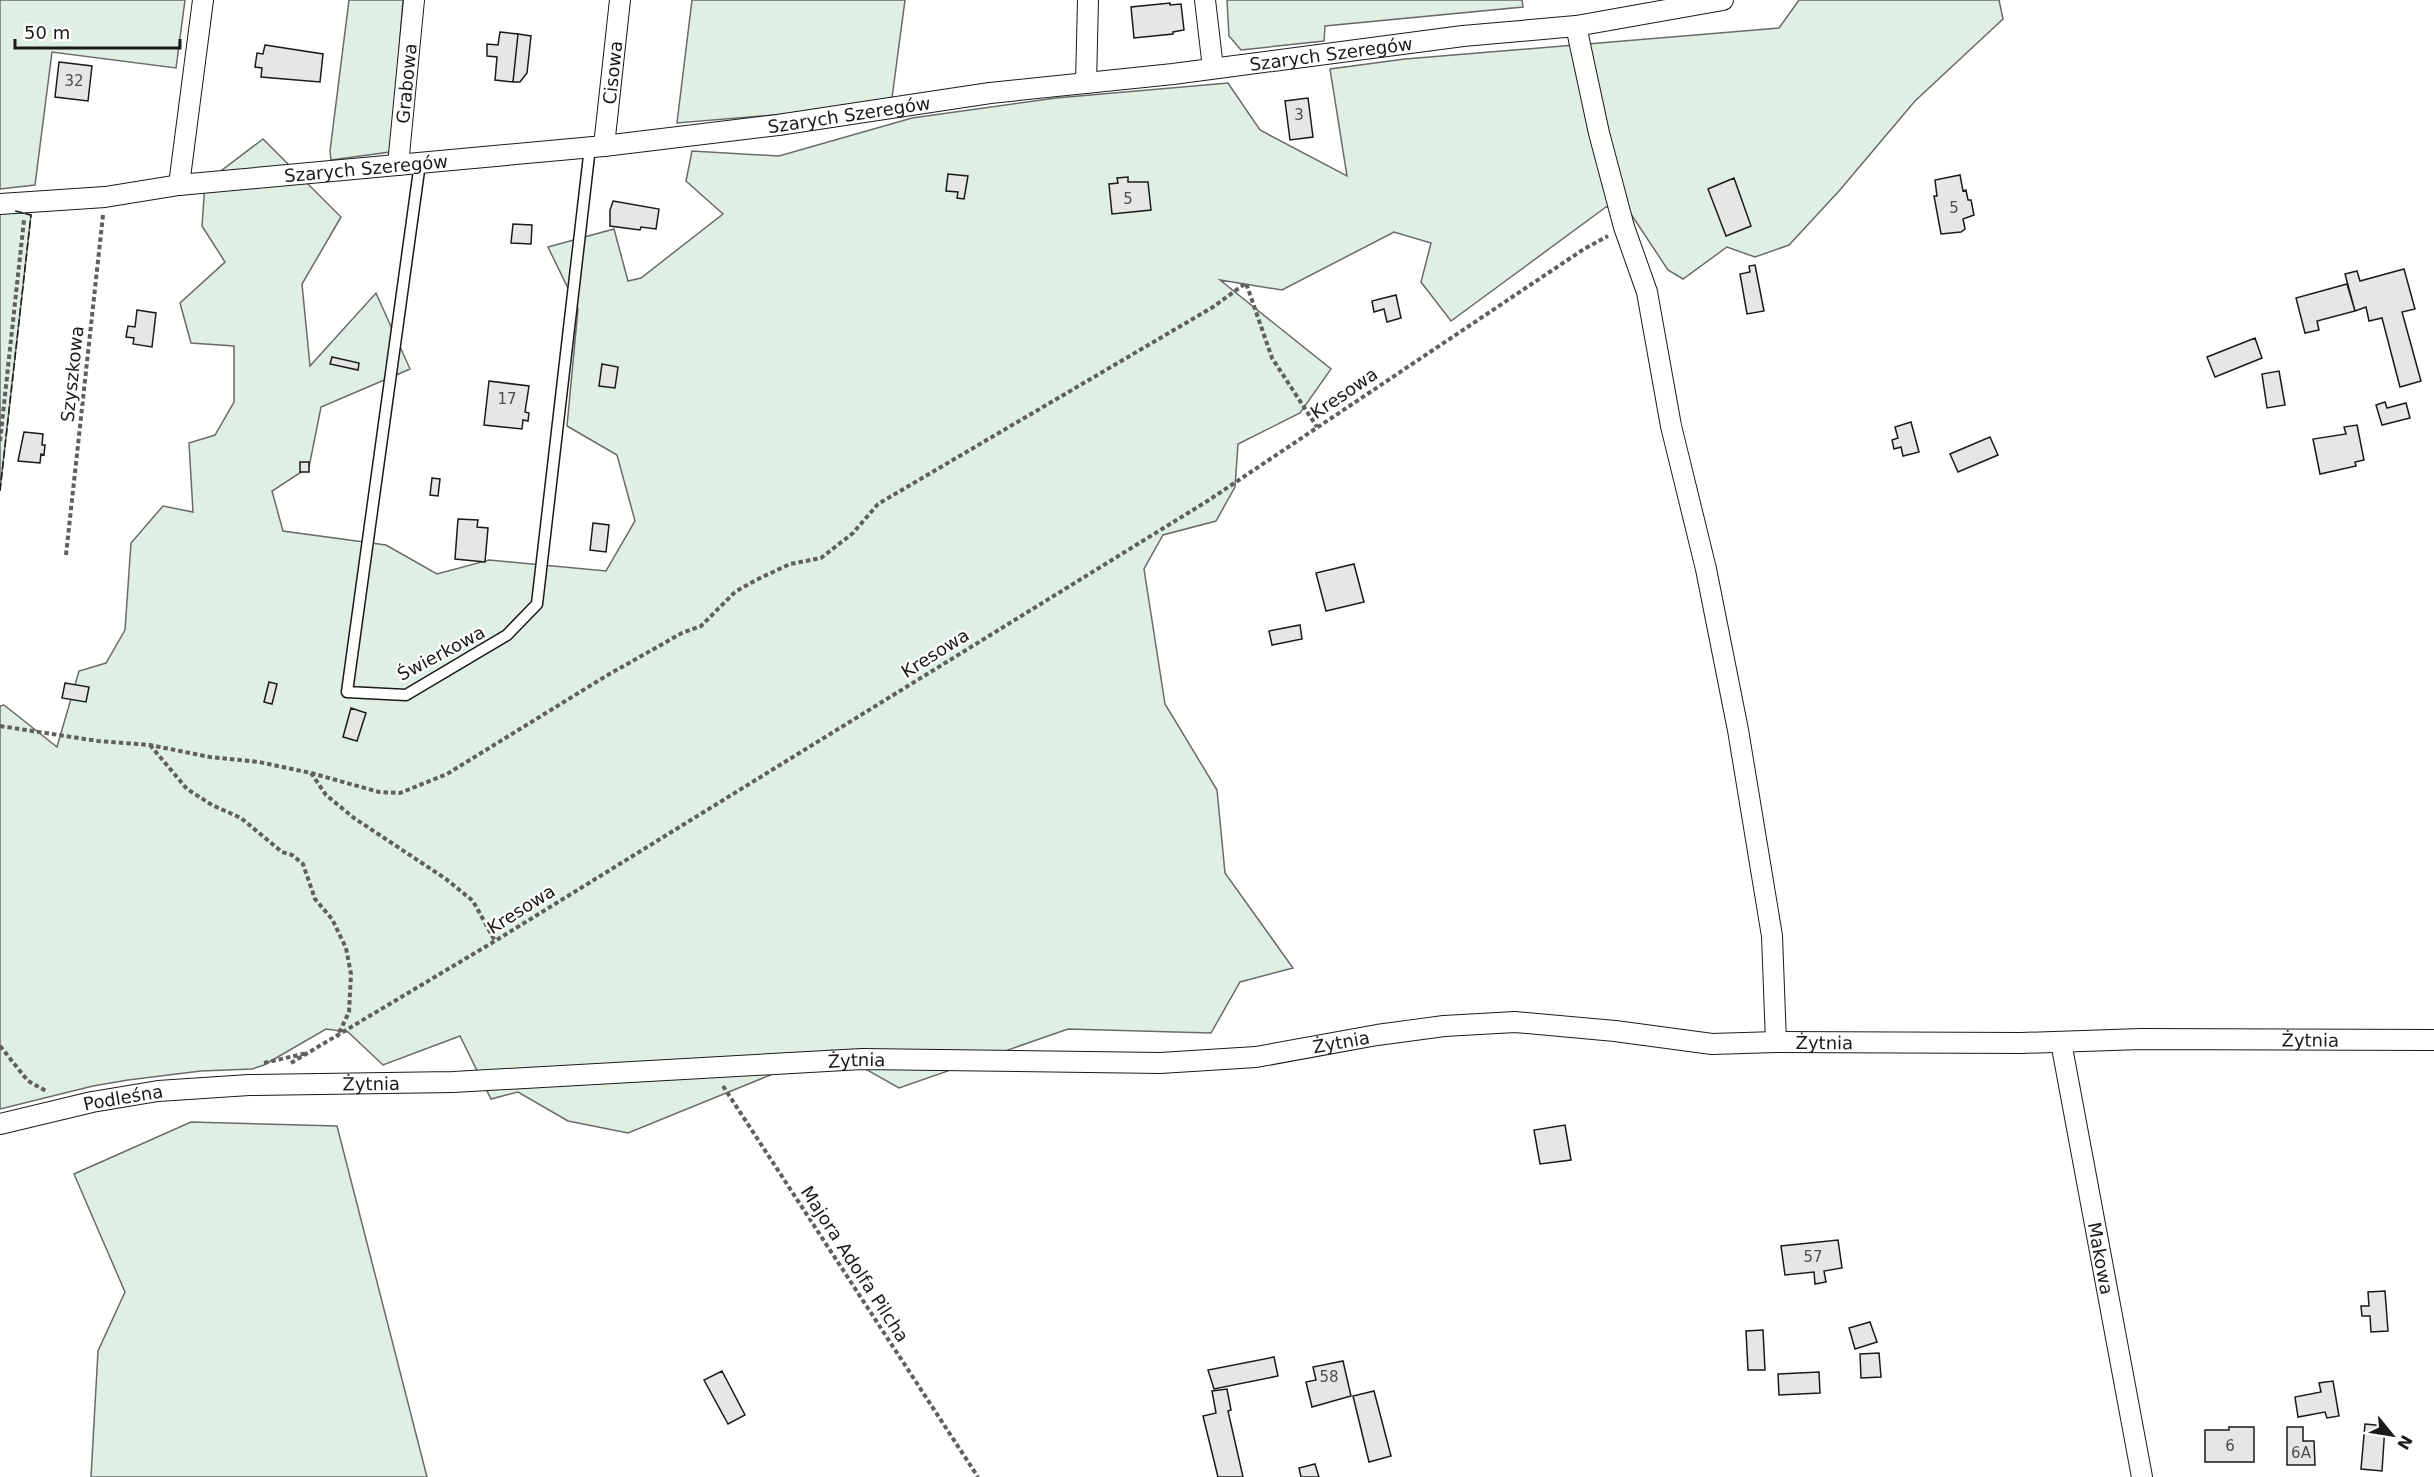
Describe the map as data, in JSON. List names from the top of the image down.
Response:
{
  "streets": {
    "street": [
      "Szarych Szeregów",
      "Cisowa",
      "Grabowa",
      "Żytnia",
      "Podleśna",
      "Makowa"
    ],
    "lane": ["Świerkowa"],
    "path": ["Szyszkowa", "Kresowa", "Majora Adolfa Pilcha"]
  },
  "crossings": [
    ["Szarych Szeregów", "Cisowa"],
    ["Szarych Szeregów", "Grabowa"],
    ["Szarych Szeregów", "Szyszkowa"],
    ["Szarych Szeregów", "Świerkowa"],
    ["Cisowa", "Świerkowa"],
    ["Żytnia", "Podleśna"],
    ["Żytnia", "Makowa"],
    ["Żytnia", "Majora Adolfa Pilcha"]
  ],
  "house_numbers": [
    "32",
    "3",
    "5",
    "5",
    "17",
    "57",
    "58",
    "6",
    "6A"
  ],
  "scale_bar": "50 m",
  "north": "bottom right"
}
